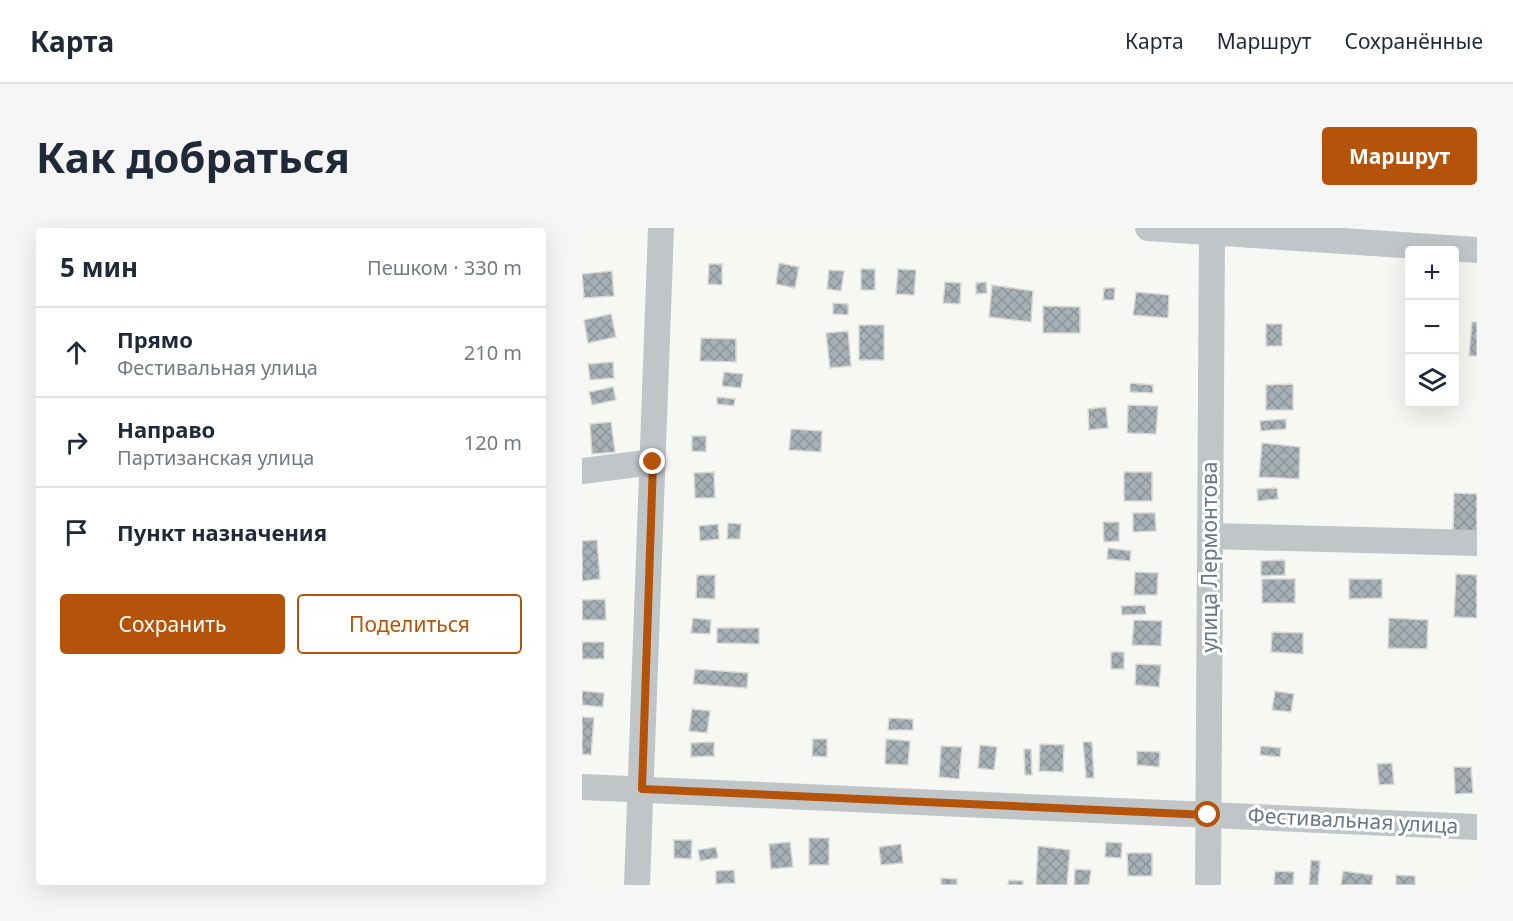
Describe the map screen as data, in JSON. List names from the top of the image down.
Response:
{
  "streets": {
    "street": ["улица Лермонтова", "Фестивальная улица"]
  },
  "crossings": [
    ["улица Лермонтова", "Фестивальная улица"]
  ],
  "page": {
    "header": "Карта",
    "nav": ["Карта", "Маршрут", "Сохранённые"],
    "buttons": [
      "Маршрут",
      ["Сохранить", "Поделиться"]
    ],
    "title": "Как добраться",
    "heading": ["5 мин", "Пешком · 330 m"],
    "map_buttons": ["+", "−"],
    "list": [
      ["Прямо", "Фестивальная улица", "210 m"],
      ["Направо", "Партизанская улица", "120 m"],
      "Пункт назначения"
    ]
  }
}
